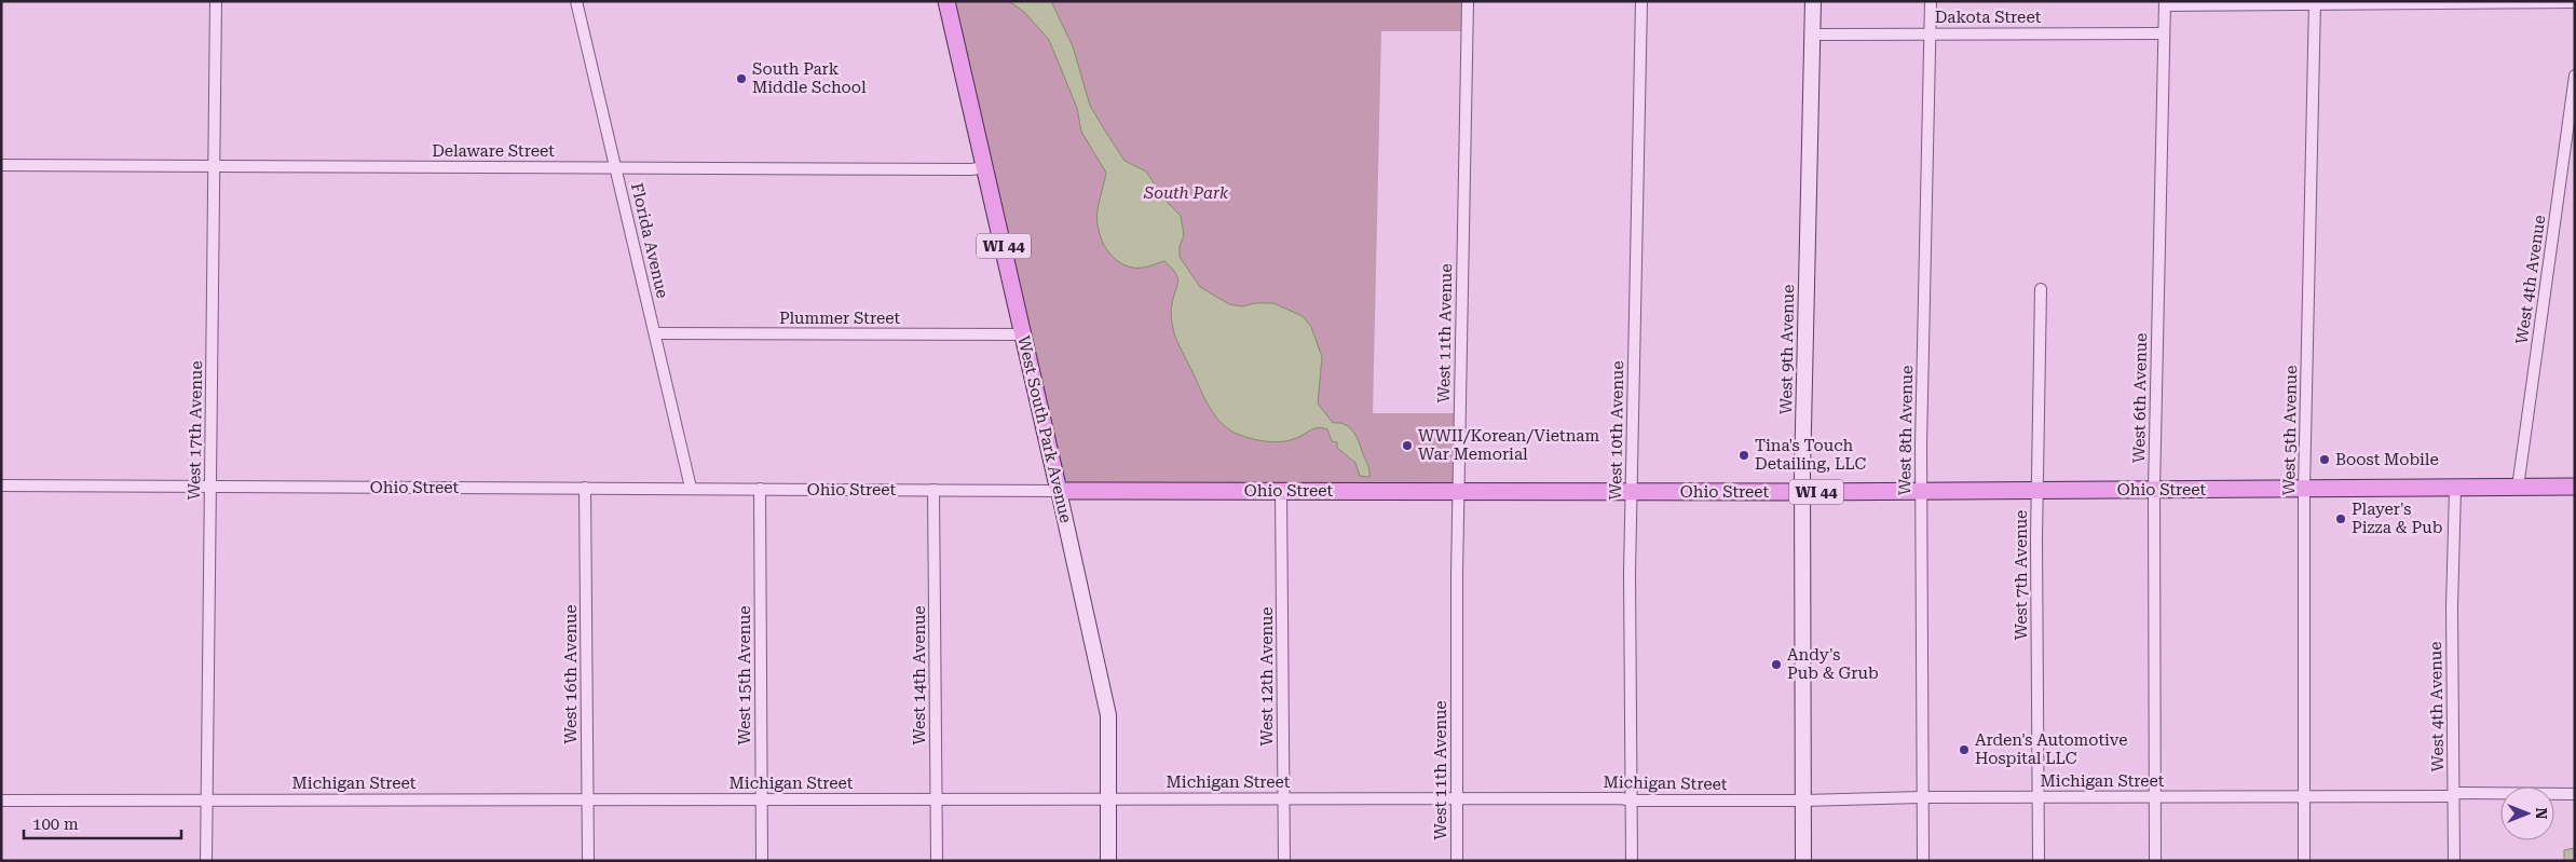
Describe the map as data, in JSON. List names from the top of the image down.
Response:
{
  "streets": {
    "main road": [
      "WI 44",
      "West 9th Avenue",
      "West South Park Avenue",
      "Ohio Street"
    ],
    "street": [
      "Dakota Street",
      "Delaware Street",
      "Florida Avenue",
      "West 4th Avenue",
      "Plummer Street",
      "West 11th Avenue",
      "West 6th Avenue",
      "West 17th Avenue",
      "West 10th Avenue",
      "West 8th Avenue",
      "West 5th Avenue",
      "West 7th Avenue",
      "West 16th Avenue",
      "West 15th Avenue",
      "West 14th Avenue",
      "West 12th Avenue",
      "Michigan Street"
    ]
  },
  "crossings": [
    ["Dakota Street", "West 9th Avenue"],
    ["Dakota Street", "West 6th Avenue"],
    ["Dakota Street", "West 8th Avenue"],
    ["Delaware Street", "Florida Avenue"],
    ["Delaware Street", "West South Park Avenue"],
    ["Delaware Street", "West 17th Avenue"],
    ["Florida Avenue", "Plummer Street"],
    ["Florida Avenue", "Ohio Street"],
    ["West 4th Avenue", "Ohio Street"],
    ["West 4th Avenue", "Michigan Street"],
    ["Plummer Street", "West South Park Avenue"],
    ["West 11th Avenue", "Ohio Street"],
    ["West 11th Avenue", "Michigan Street"],
    ["West 9th Avenue", "Ohio Street"],
    ["West 9th Avenue", "Michigan Street"],
    ["West 6th Avenue", "Ohio Street"],
    ["West 6th Avenue", "Michigan Street"],
    ["West South Park Avenue", "Ohio Street"],
    ["West South Park Avenue", "Michigan Street"],
    ["West 17th Avenue", "Ohio Street"],
    ["West 17th Avenue", "Michigan Street"],
    ["West 10th Avenue", "Ohio Street"],
    ["West 10th Avenue", "Michigan Street"],
    ["West 8th Avenue", "Ohio Street"],
    ["West 8th Avenue", "Michigan Street"],
    ["West 5th Avenue", "Ohio Street"],
    ["West 5th Avenue", "Michigan Street"],
    ["Ohio Street", "West 7th Avenue"],
    ["Ohio Street", "West 16th Avenue"],
    ["Ohio Street", "West 15th Avenue"],
    ["Ohio Street", "West 14th Avenue"],
    ["Ohio Street", "West 12th Avenue"],
    ["West 7th Avenue", "Michigan Street"],
    ["West 16th Avenue", "Michigan Street"],
    ["West 15th Avenue", "Michigan Street"],
    ["West 14th Avenue", "Michigan Street"],
    ["West 12th Avenue", "Michigan Street"]
  ],
  "parks": ["South Park"],
  "places": [
    "South Park Middle School",
    "WWII/Korean/Vietnam War Memorial",
    "Tina's Touch Detailing, LLC",
    "Boost Mobile",
    "Player's Pizza & Pub",
    "Andy's Pub & Grub",
    "Arden's Automotive Hospital LLC"
  ],
  "scale_bar": "100 m",
  "north": "right"
}
